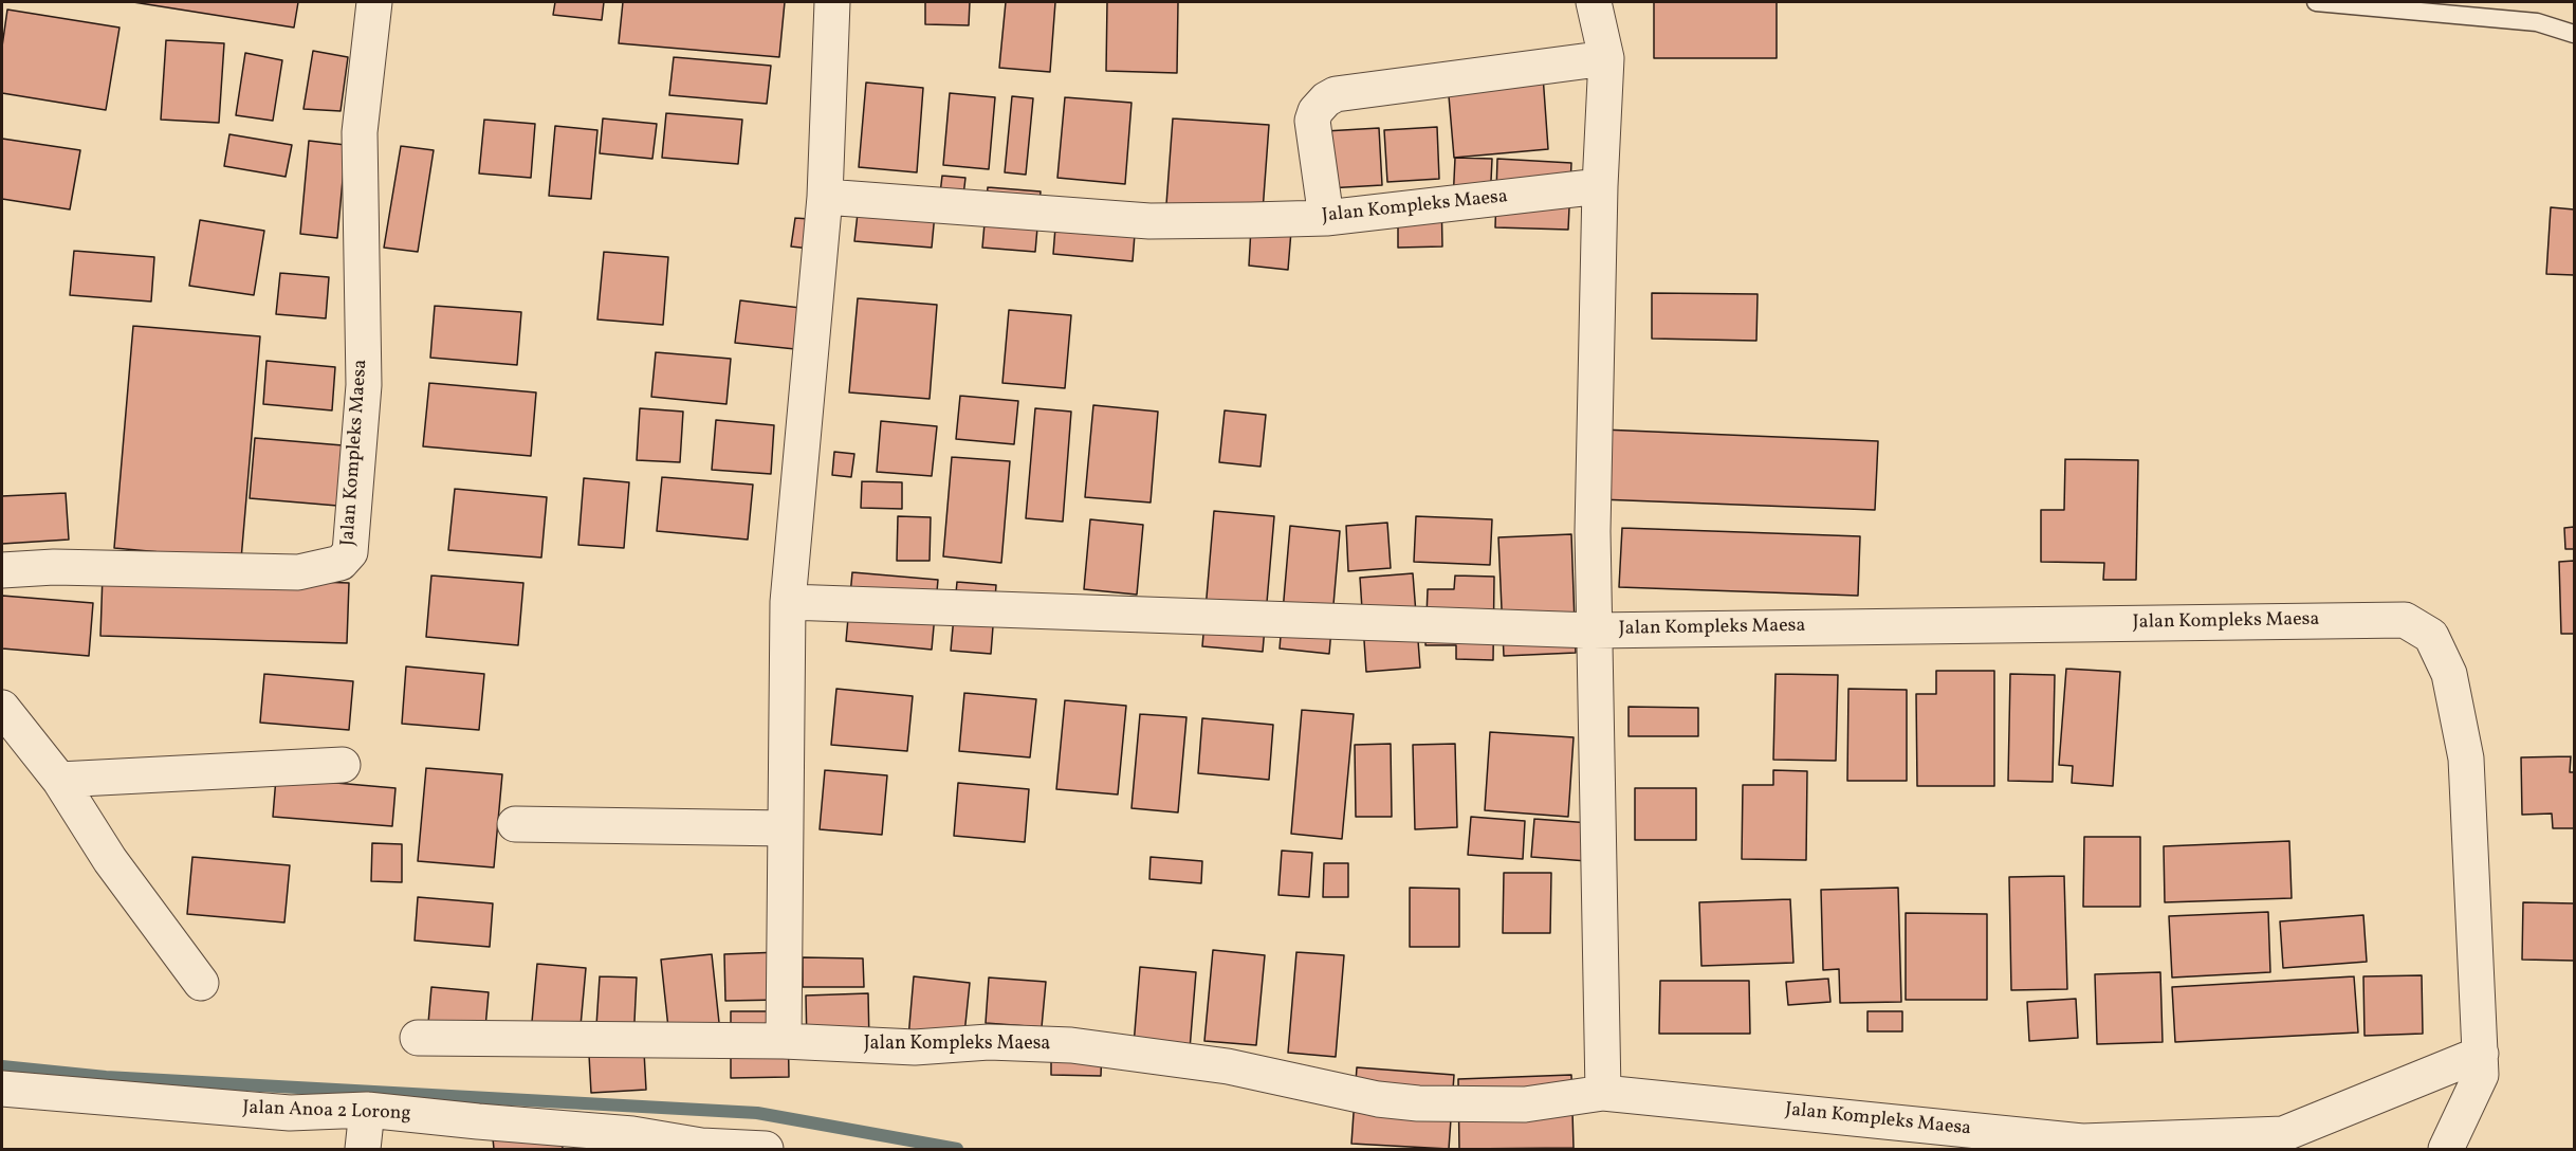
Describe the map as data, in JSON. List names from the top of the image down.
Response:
{
  "streets": {
    "street": ["Jalan Kompleks Maesa", "Jalan Anoa 2 Lorong"]
  }
}
